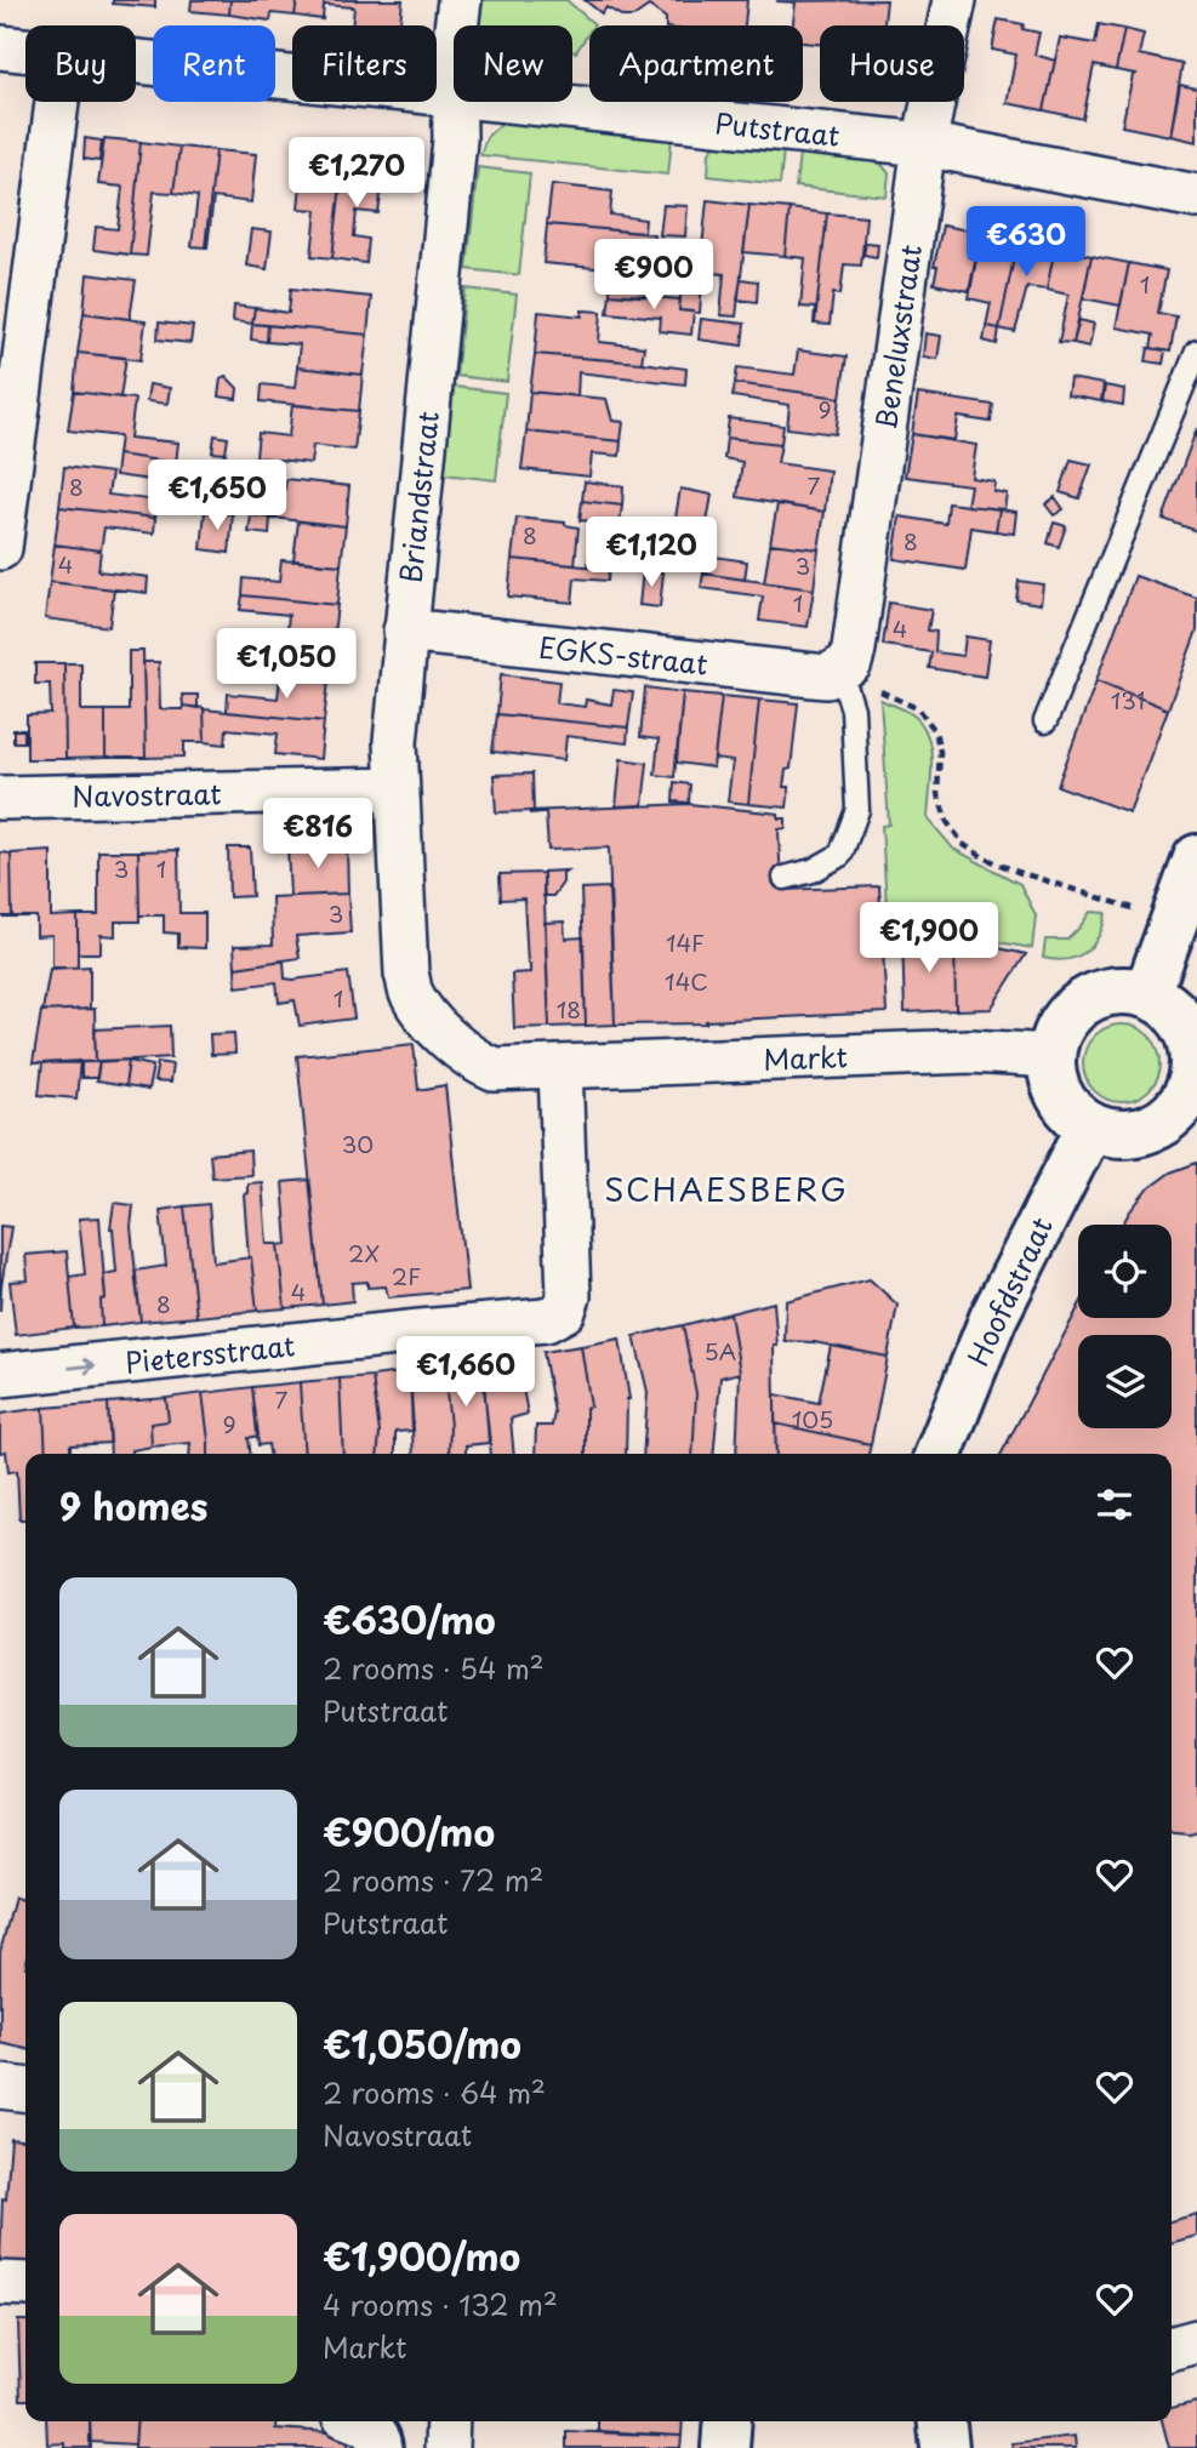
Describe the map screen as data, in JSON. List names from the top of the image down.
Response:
{
  "streets": {
    "street": [
      "Putstraat",
      "Beneluxstraat",
      "Briandstraat",
      "EGKS-straat",
      "Navostraat",
      "Markt",
      "Hoofdstraat",
      "Pietersstraat"
    ]
  },
  "crossings": [
    ["Putstraat", "Beneluxstraat"],
    ["Beneluxstraat", "EGKS-straat"],
    ["Briandstraat", "EGKS-straat"],
    ["Briandstraat", "Navostraat"],
    ["Briandstraat", "Markt"],
    ["Markt", "Hoofdstraat"],
    ["Markt", "Pietersstraat"]
  ],
  "districts": ["SCHAESBERG"],
  "house_numbers": [
    "1",
    "9",
    "7",
    "8",
    "8",
    "8",
    "4",
    "3",
    "1",
    "4",
    "131",
    "3",
    "1",
    "3",
    "14F",
    "14C",
    "1",
    "18",
    "30",
    "2X",
    "2F",
    "4",
    "8",
    "5A",
    "7",
    "105",
    "9"
  ],
  "page": {
    "chip": [
      "Buy",
      "Rent",
      "Filters",
      "New",
      "Apartment",
      "House"
    ],
    "price": [
      "€1,270",
      "€630",
      "€900",
      "€1,650",
      "€1,120",
      "€1,050",
      "€816",
      "€1,900",
      "€1,660"
    ],
    "heading": "9 homes",
    "list": [
      {
        "name": "€630/mo",
        "note": "2 rooms · 54 m² · Putstraat"
      },
      {
        "name": "€900/mo",
        "note": "2 rooms · 72 m² · Putstraat"
      },
      {
        "name": "€1,050/mo",
        "note": "2 rooms · 64 m² · Navostraat"
      },
      {
        "name": "€1,900/mo",
        "note": "4 rooms · 132 m² · Markt"
      }
    ]
  }
}
